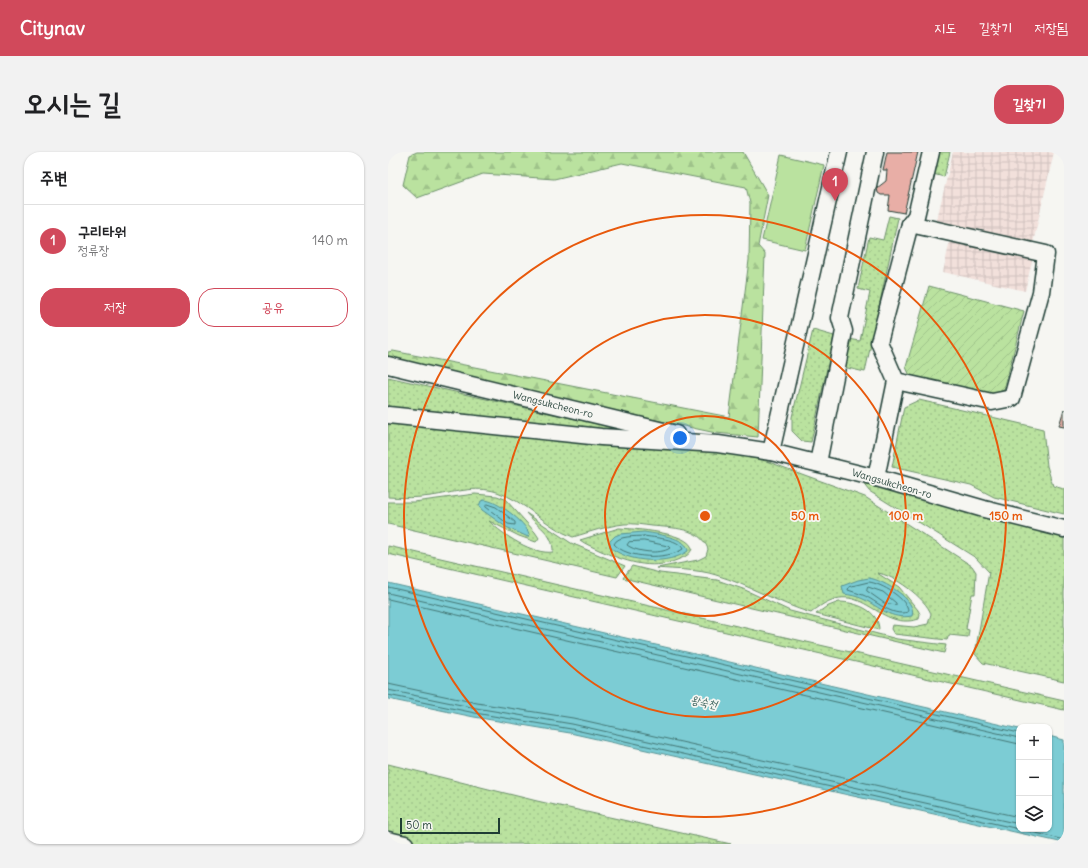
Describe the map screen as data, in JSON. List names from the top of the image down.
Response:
{
  "streets": {
    "street": ["Wangsukcheon-ro"]
  },
  "water": ["왕숙천"],
  "scale_bar": "50 m",
  "page": {
    "header": "Citynav",
    "nav": ["지도", "길찾기", "저장됨"],
    "title": "오시는 길",
    "buttons": [
      "길찾기",
      ["저장", "공유"]
    ],
    "heading": "주변",
    "pins": "1",
    "list": [
      {
        "mark": "1",
        "name": "구리타워",
        "note": "정류장",
        "value": "140 m"
      }
    ],
    "map_buttons": ["+", "−"],
    "scale": "50 m"
  },
  "rings": ["50 m", "100 m", "150 m"]
}
